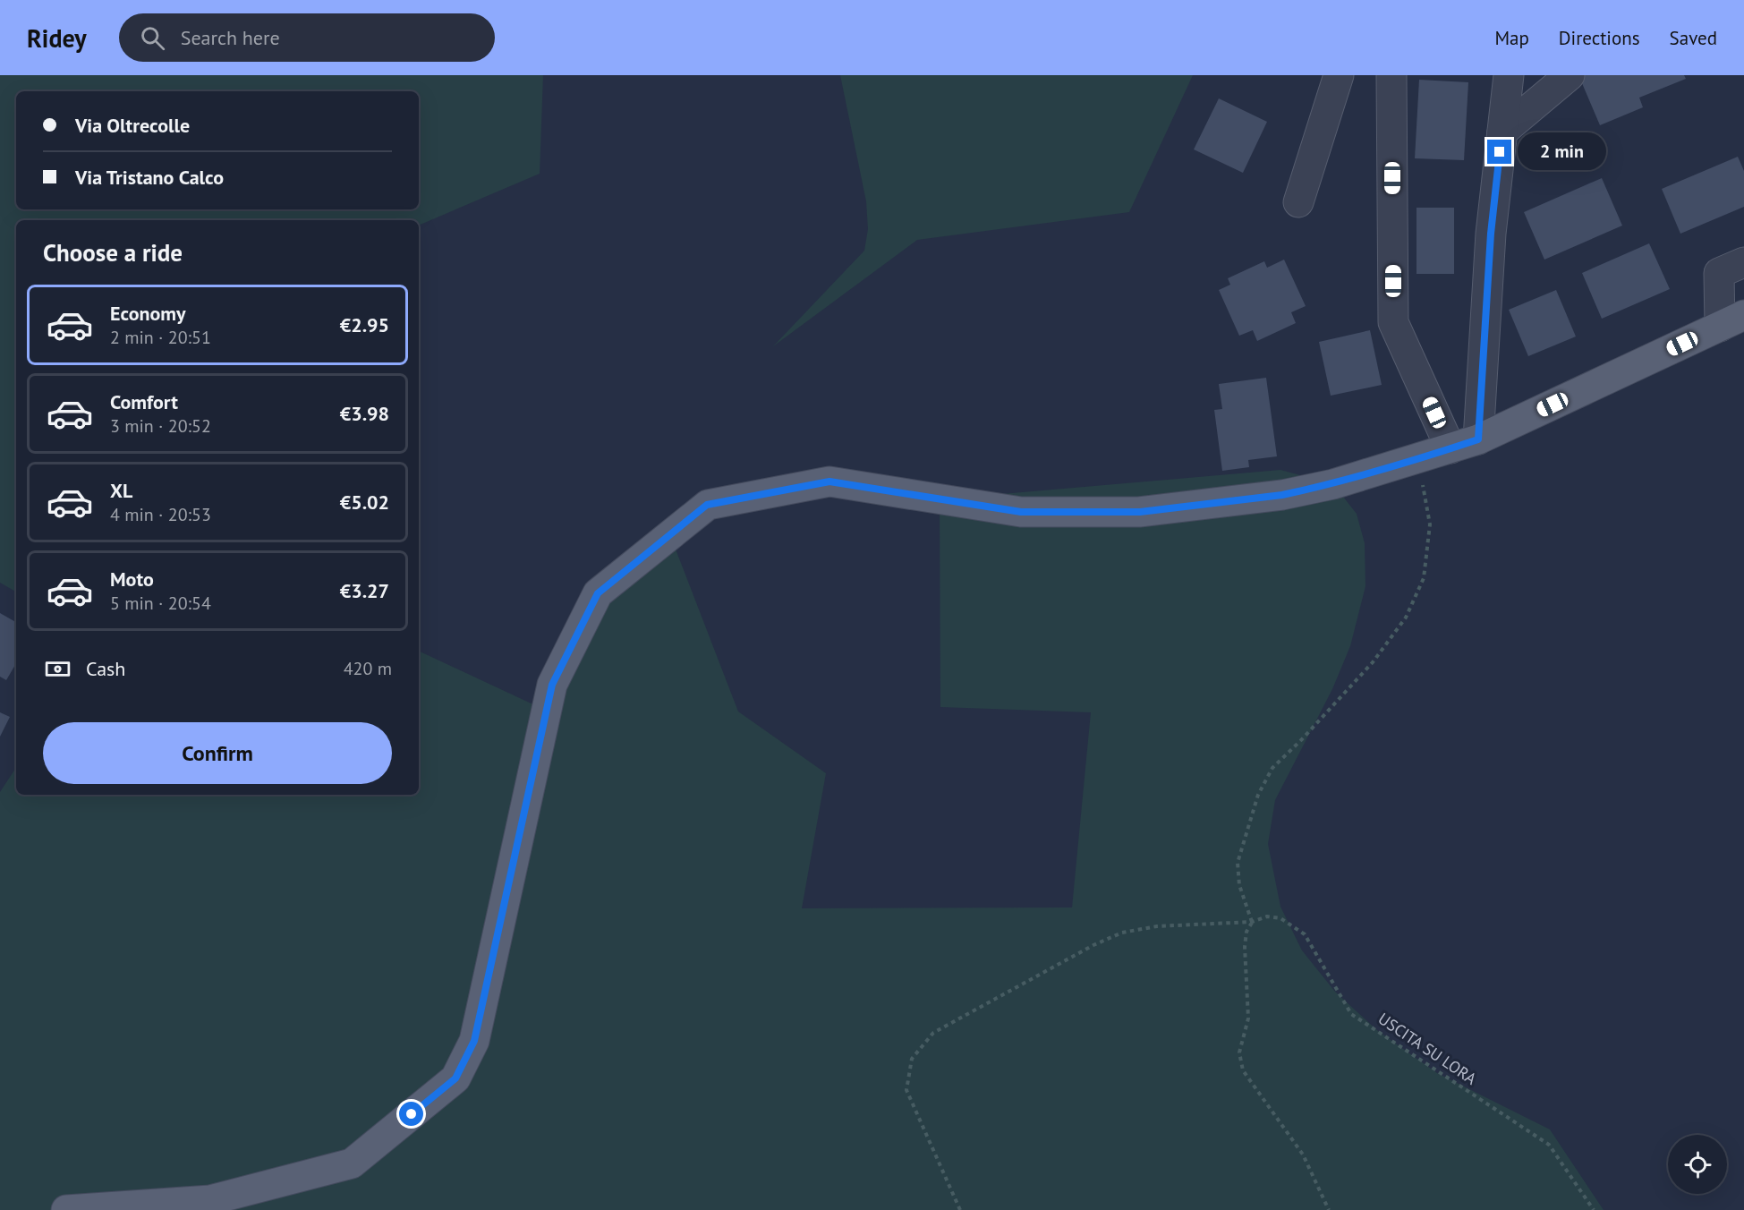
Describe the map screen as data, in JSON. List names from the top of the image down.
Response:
{
  "streets": {
    "path": ["USCITA SU LORA"]
  },
  "page": {
    "header": "Ridey",
    "search": "Search here",
    "nav": ["Map", "Directions", "Saved"],
    "banner": ["Via Oltrecolle", "Via Tristano Calco"],
    "bubble": "2 min",
    "heading": "Choose a ride",
    "list": [
      {
        "name": "Economy",
        "note": "2 min · 20:51",
        "value": "€2.95"
      },
      {
        "name": "Comfort",
        "note": "3 min · 20:52",
        "value": "€3.98"
      },
      {
        "name": "XL",
        "note": "4 min · 20:53",
        "value": "€5.02"
      },
      {
        "name": "Moto",
        "note": "5 min · 20:54",
        "value": "€3.27"
      }
    ],
    "pay": ["Cash", "420 m"],
    "buttons": "Confirm"
  }
}
